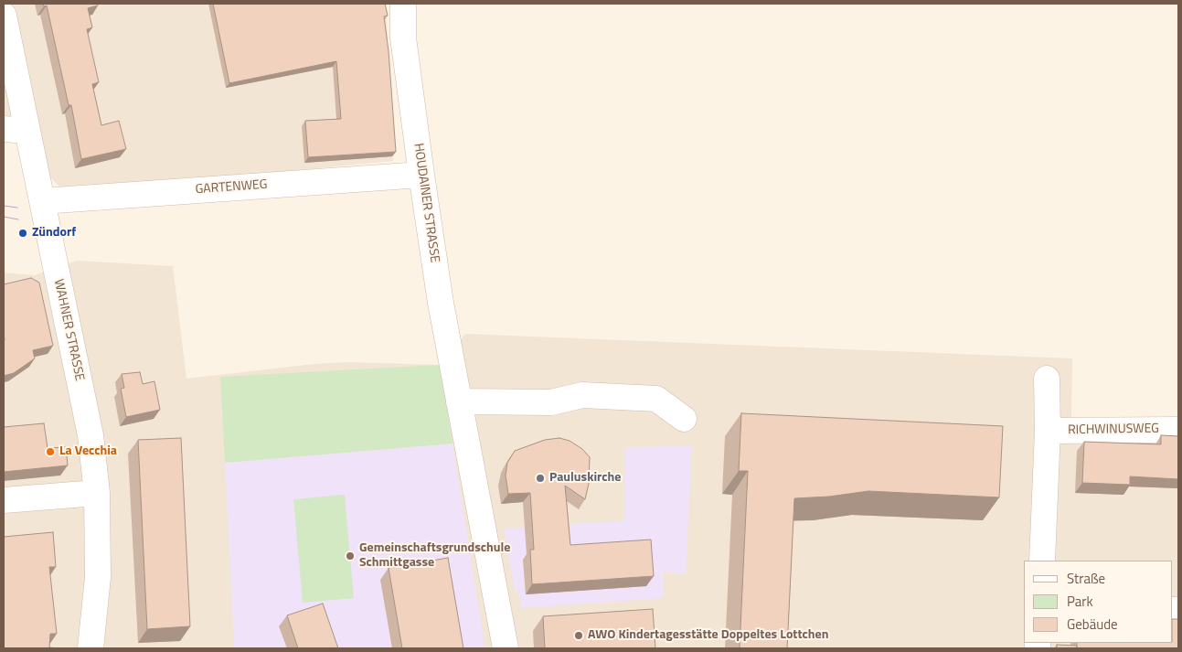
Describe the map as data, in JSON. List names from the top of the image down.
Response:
{
  "streets": {
    "street": [
      "GARTENWEG",
      "HOUDAINER STRASSE",
      "WAHNER STRASSE",
      "RICHWINUSWEG"
    ]
  },
  "crossings": [
    ["GARTENWEG", "HOUDAINER STRASSE"],
    ["GARTENWEG", "WAHNER STRASSE"]
  ],
  "places": [
    "Zündorf",
    "La Vecchia",
    "Pauluskirche",
    "Gemeinschaftsgrundschule Schmittgasse",
    "AWO Kindertagesstätte Doppeltes Lottchen"
  ],
  "legend": ["Straße", "Park", "Gebäude"]
}
